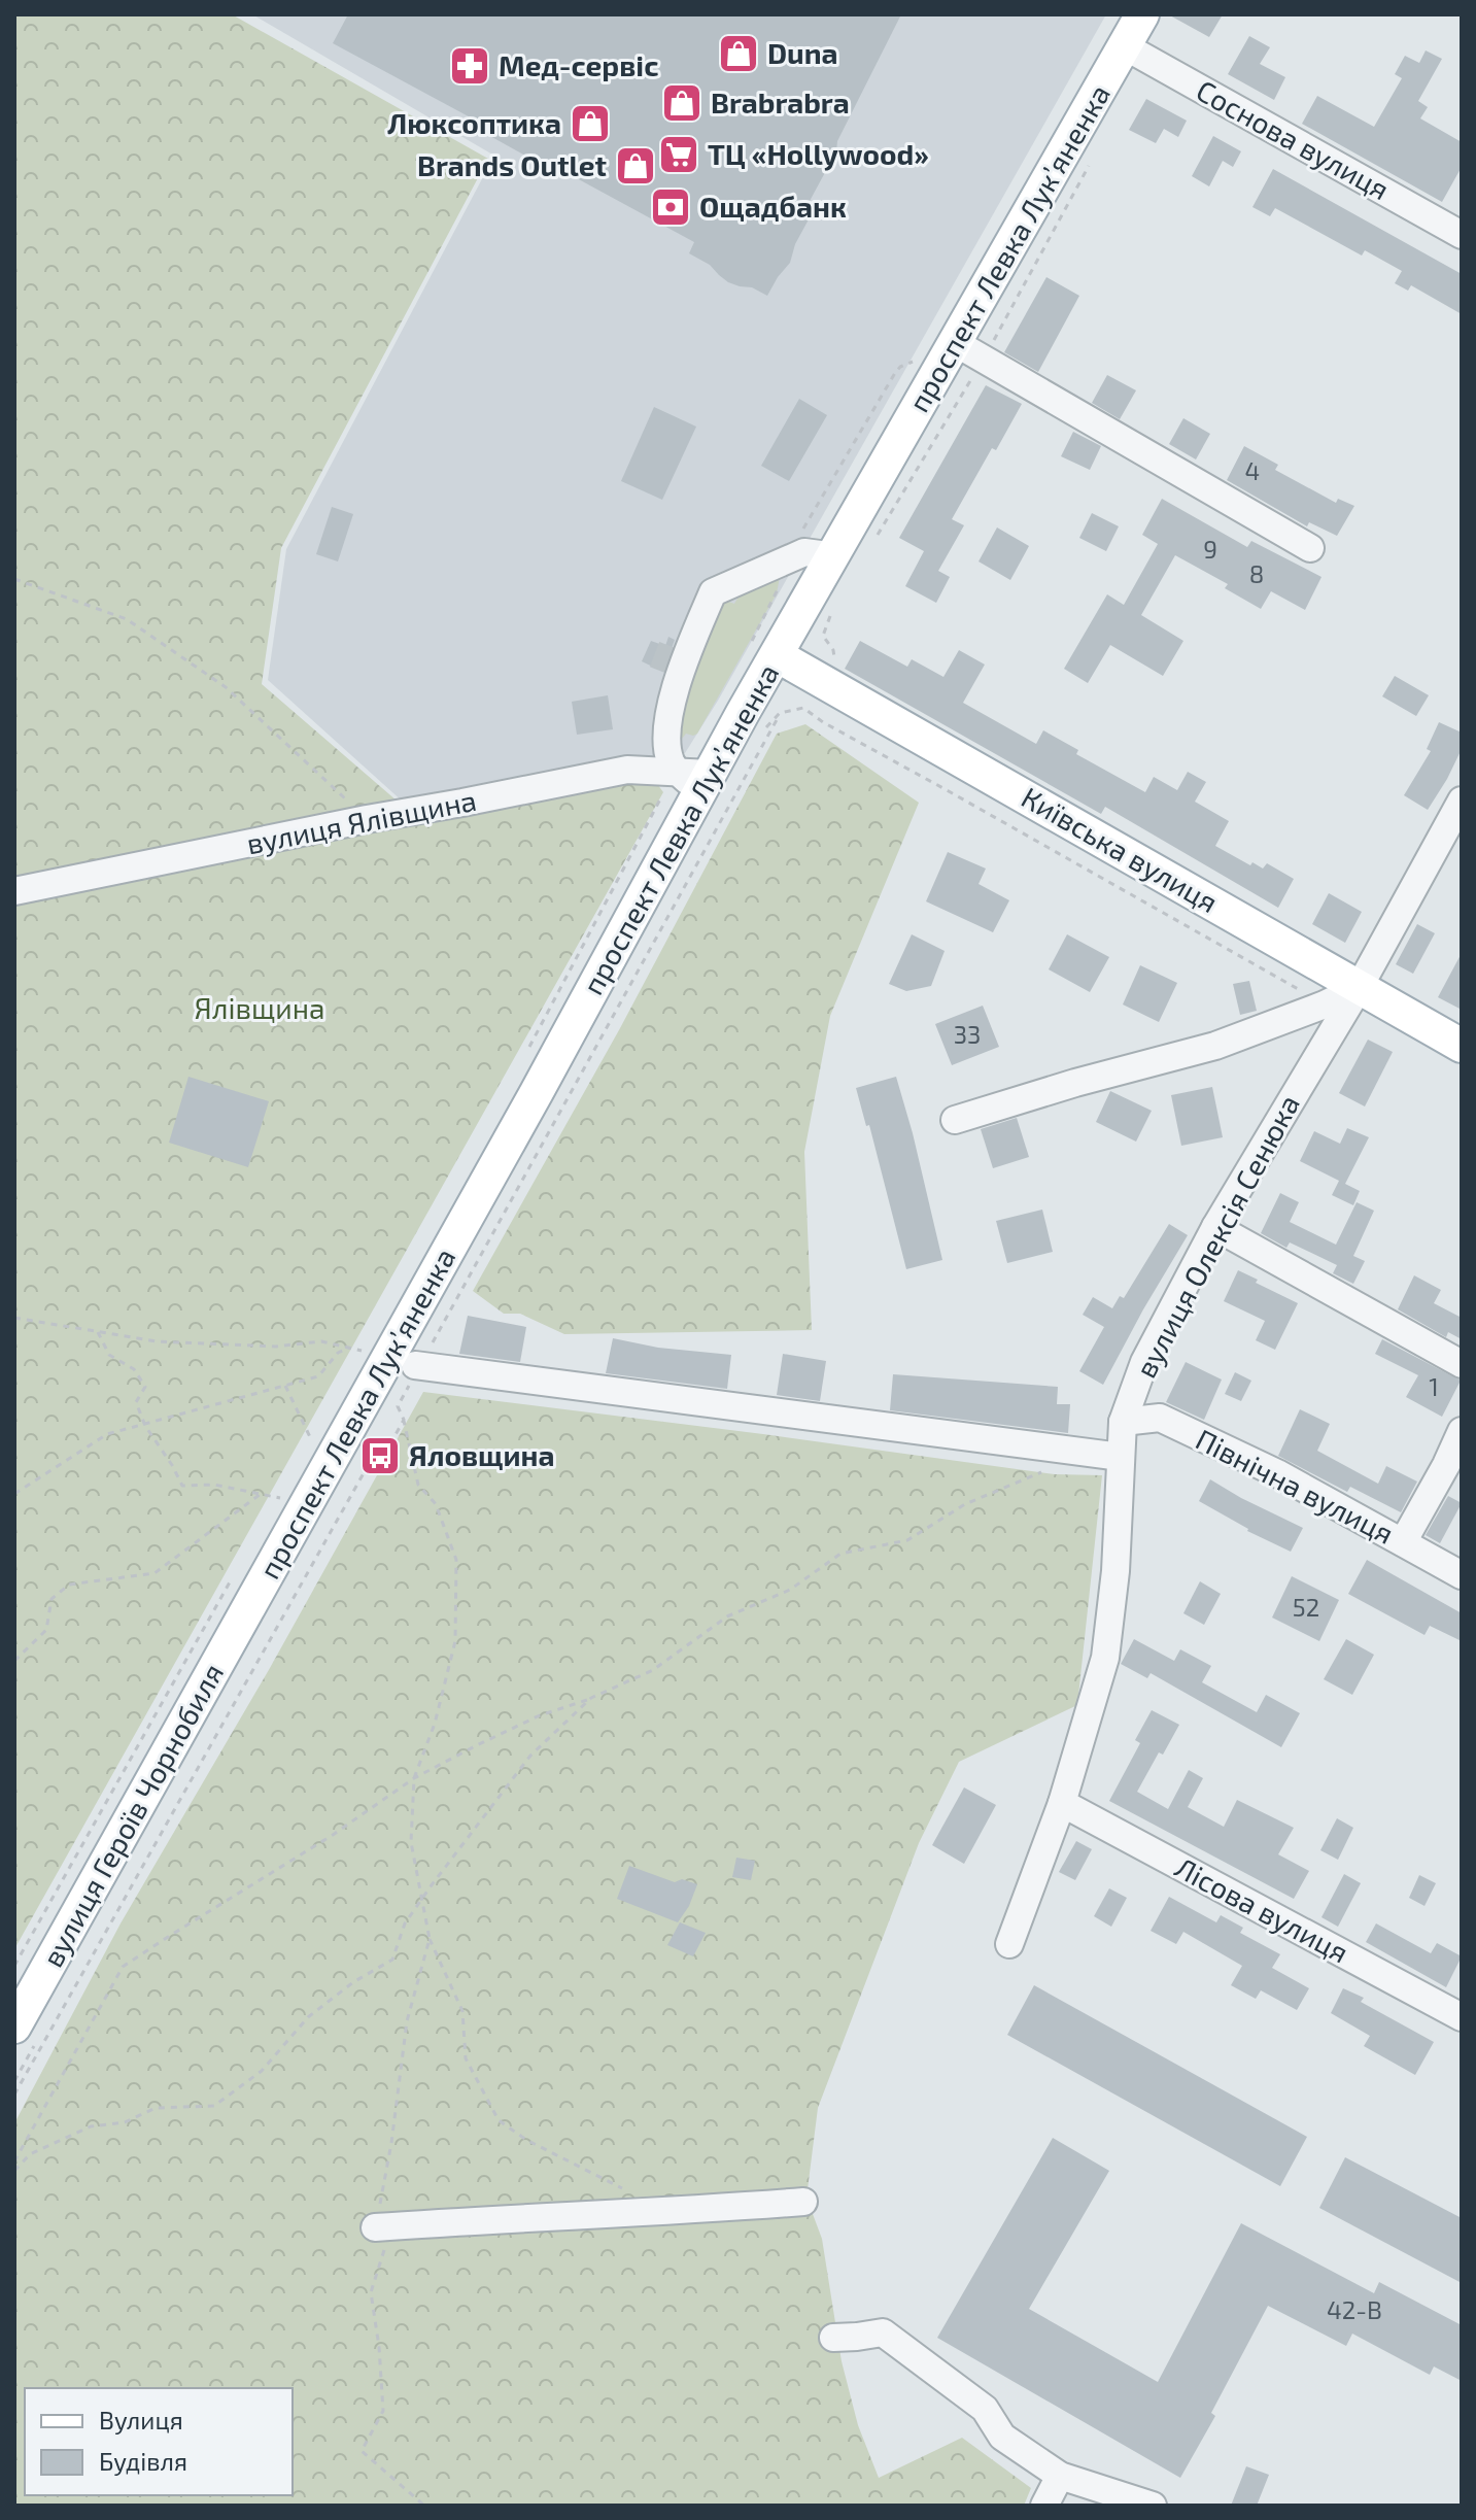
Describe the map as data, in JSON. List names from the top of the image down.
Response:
{
  "streets": {
    "main road": ["проспект Левка Лукʼяненка", "Київська вулиця", "вулиця Героїв Чорнобиля"],
    "street": [
      "Соснова вулиця",
      "вулиця Ялівщина",
      "вулиця Олексія Сенюка",
      "Північна вулиця",
      "Лісова вулиця"
    ]
  },
  "crossings": [
    ["Соснова вулиця", "проспект Левка Лукʼяненка"],
    ["проспект Левка Лукʼяненка", "вулиця Ялівщина"],
    ["проспект Левка Лукʼяненка", "Київська вулиця"],
    ["проспект Левка Лукʼяненка", "вулиця Героїв Чорнобиля"],
    ["Київська вулиця", "вулиця Олексія Сенюка"],
    ["вулиця Олексія Сенюка", "Північна вулиця"],
    ["вулиця Олексія Сенюка", "Лісова вулиця"]
  ],
  "parks": ["Ялівщина"],
  "places": {
    "shop": [
      "Duna",
      "Brabrabra",
      "Люксоптика",
      "Brands Outlet"
    ],
    "pharmacy": ["Мед-сервіс"],
    "supermarket": ["ТЦ «Hollywood»"],
    "bank": ["Ощадбанк"],
    "bus stop": ["Яловщина"]
  },
  "house_numbers": [
    "4",
    "9",
    "8",
    "33",
    "1",
    "52",
    "42-В"
  ],
  "legend": ["Вулиця", "Будівля"]
}
